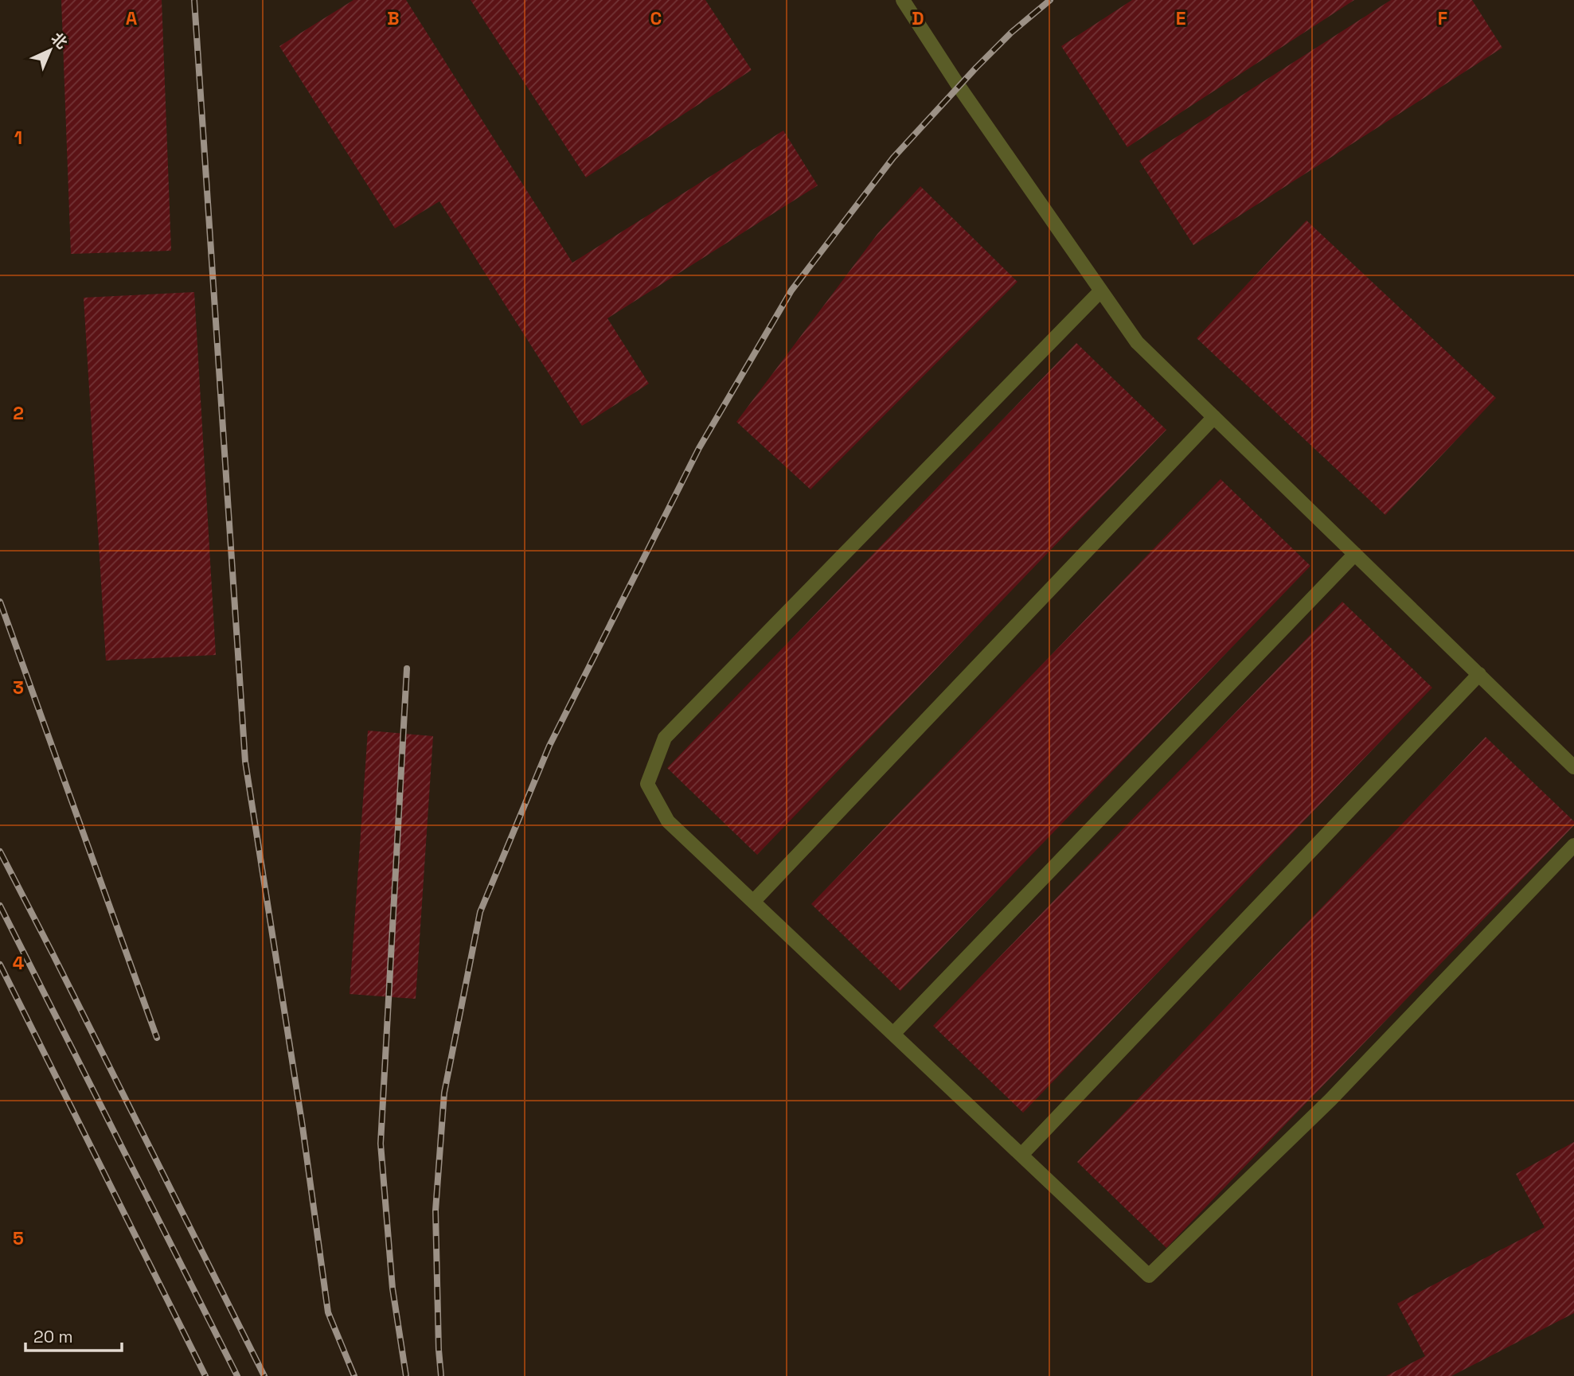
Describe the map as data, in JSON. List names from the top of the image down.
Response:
{
  "scale_bar": "20 m",
  "north": "top right",
  "grid": {
    "columns": [
      "A",
      "B",
      "C",
      "D",
      "E",
      "F"
    ],
    "rows": [
      "1",
      "2",
      "3",
      "4",
      "5"
    ]
  }
}
